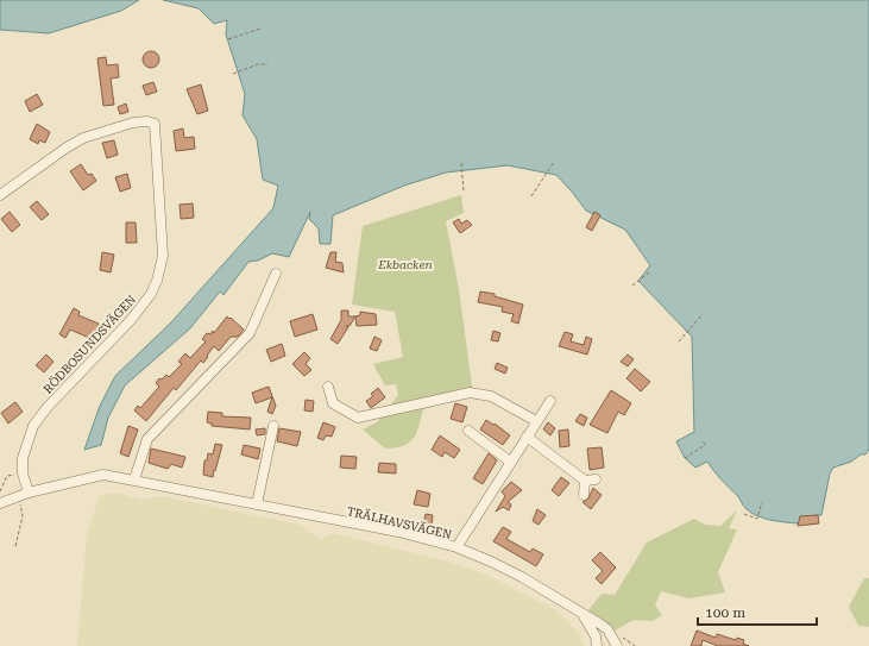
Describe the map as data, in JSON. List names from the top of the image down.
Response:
{
  "streets": {
    "street": ["RÖDBOSUNDSVÄGEN", "TRÄLHAVSVÄGEN"]
  },
  "crossings": [
    ["RÖDBOSUNDSVÄGEN", "TRÄLHAVSVÄGEN"]
  ],
  "parks": ["Ekbacken"],
  "scale_bar": "100 m"
}
